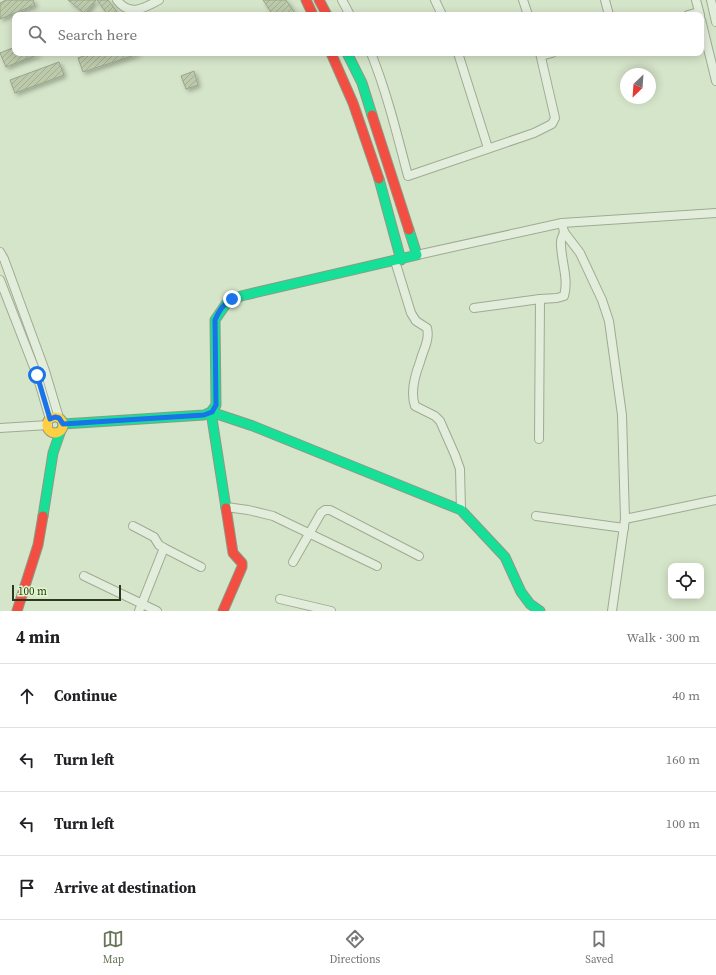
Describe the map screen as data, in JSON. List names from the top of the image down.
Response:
{
  "scale_bar": "100 m",
  "north": "bottom left",
  "page": {
    "search": "Search here",
    "scale": "100 m",
    "heading": ["4 min", "Walk · 300 m"],
    "list": [
      ["Continue", "40 m"],
      ["Turn left", "160 m"],
      ["Turn left", "100 m"],
      "Arrive at destination"
    ],
    "nav": ["Map", "Directions", "Saved"]
  }
}
